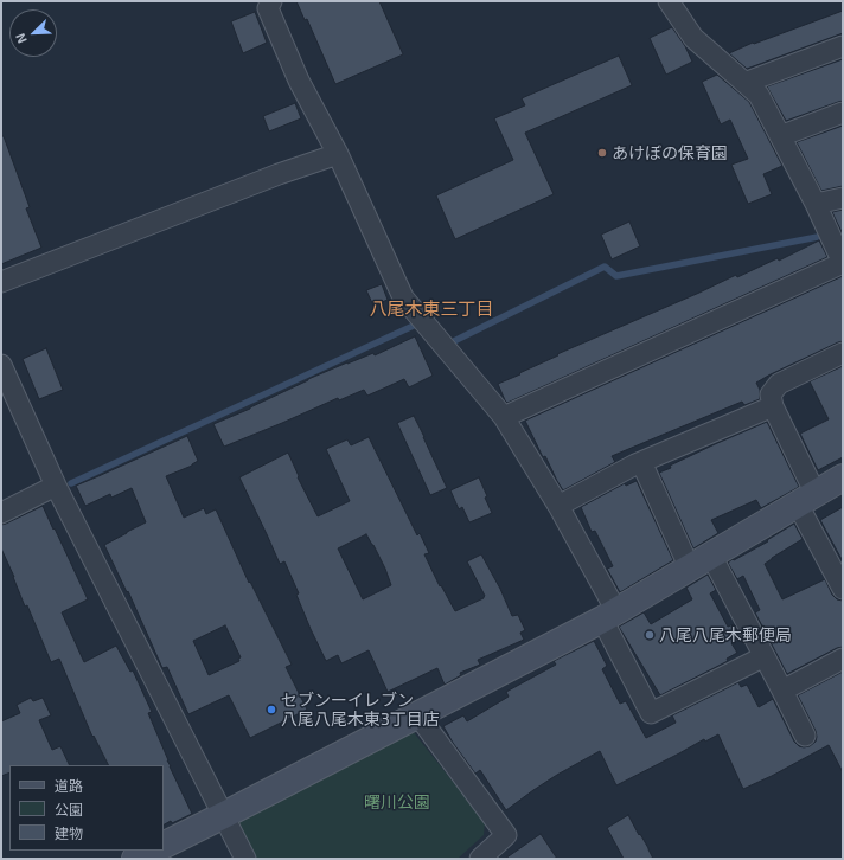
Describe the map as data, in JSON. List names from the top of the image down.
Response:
{
  "districts": ["八尾木東三丁目"],
  "parks": ["曙川公園"],
  "places": ["あけぼの保育園", "八尾八尾木郵便局", "セブンーイレブン 八尾八尾木東3丁目店"],
  "legend": ["道路", "公園", "建物"],
  "north": "bottom left"
}
